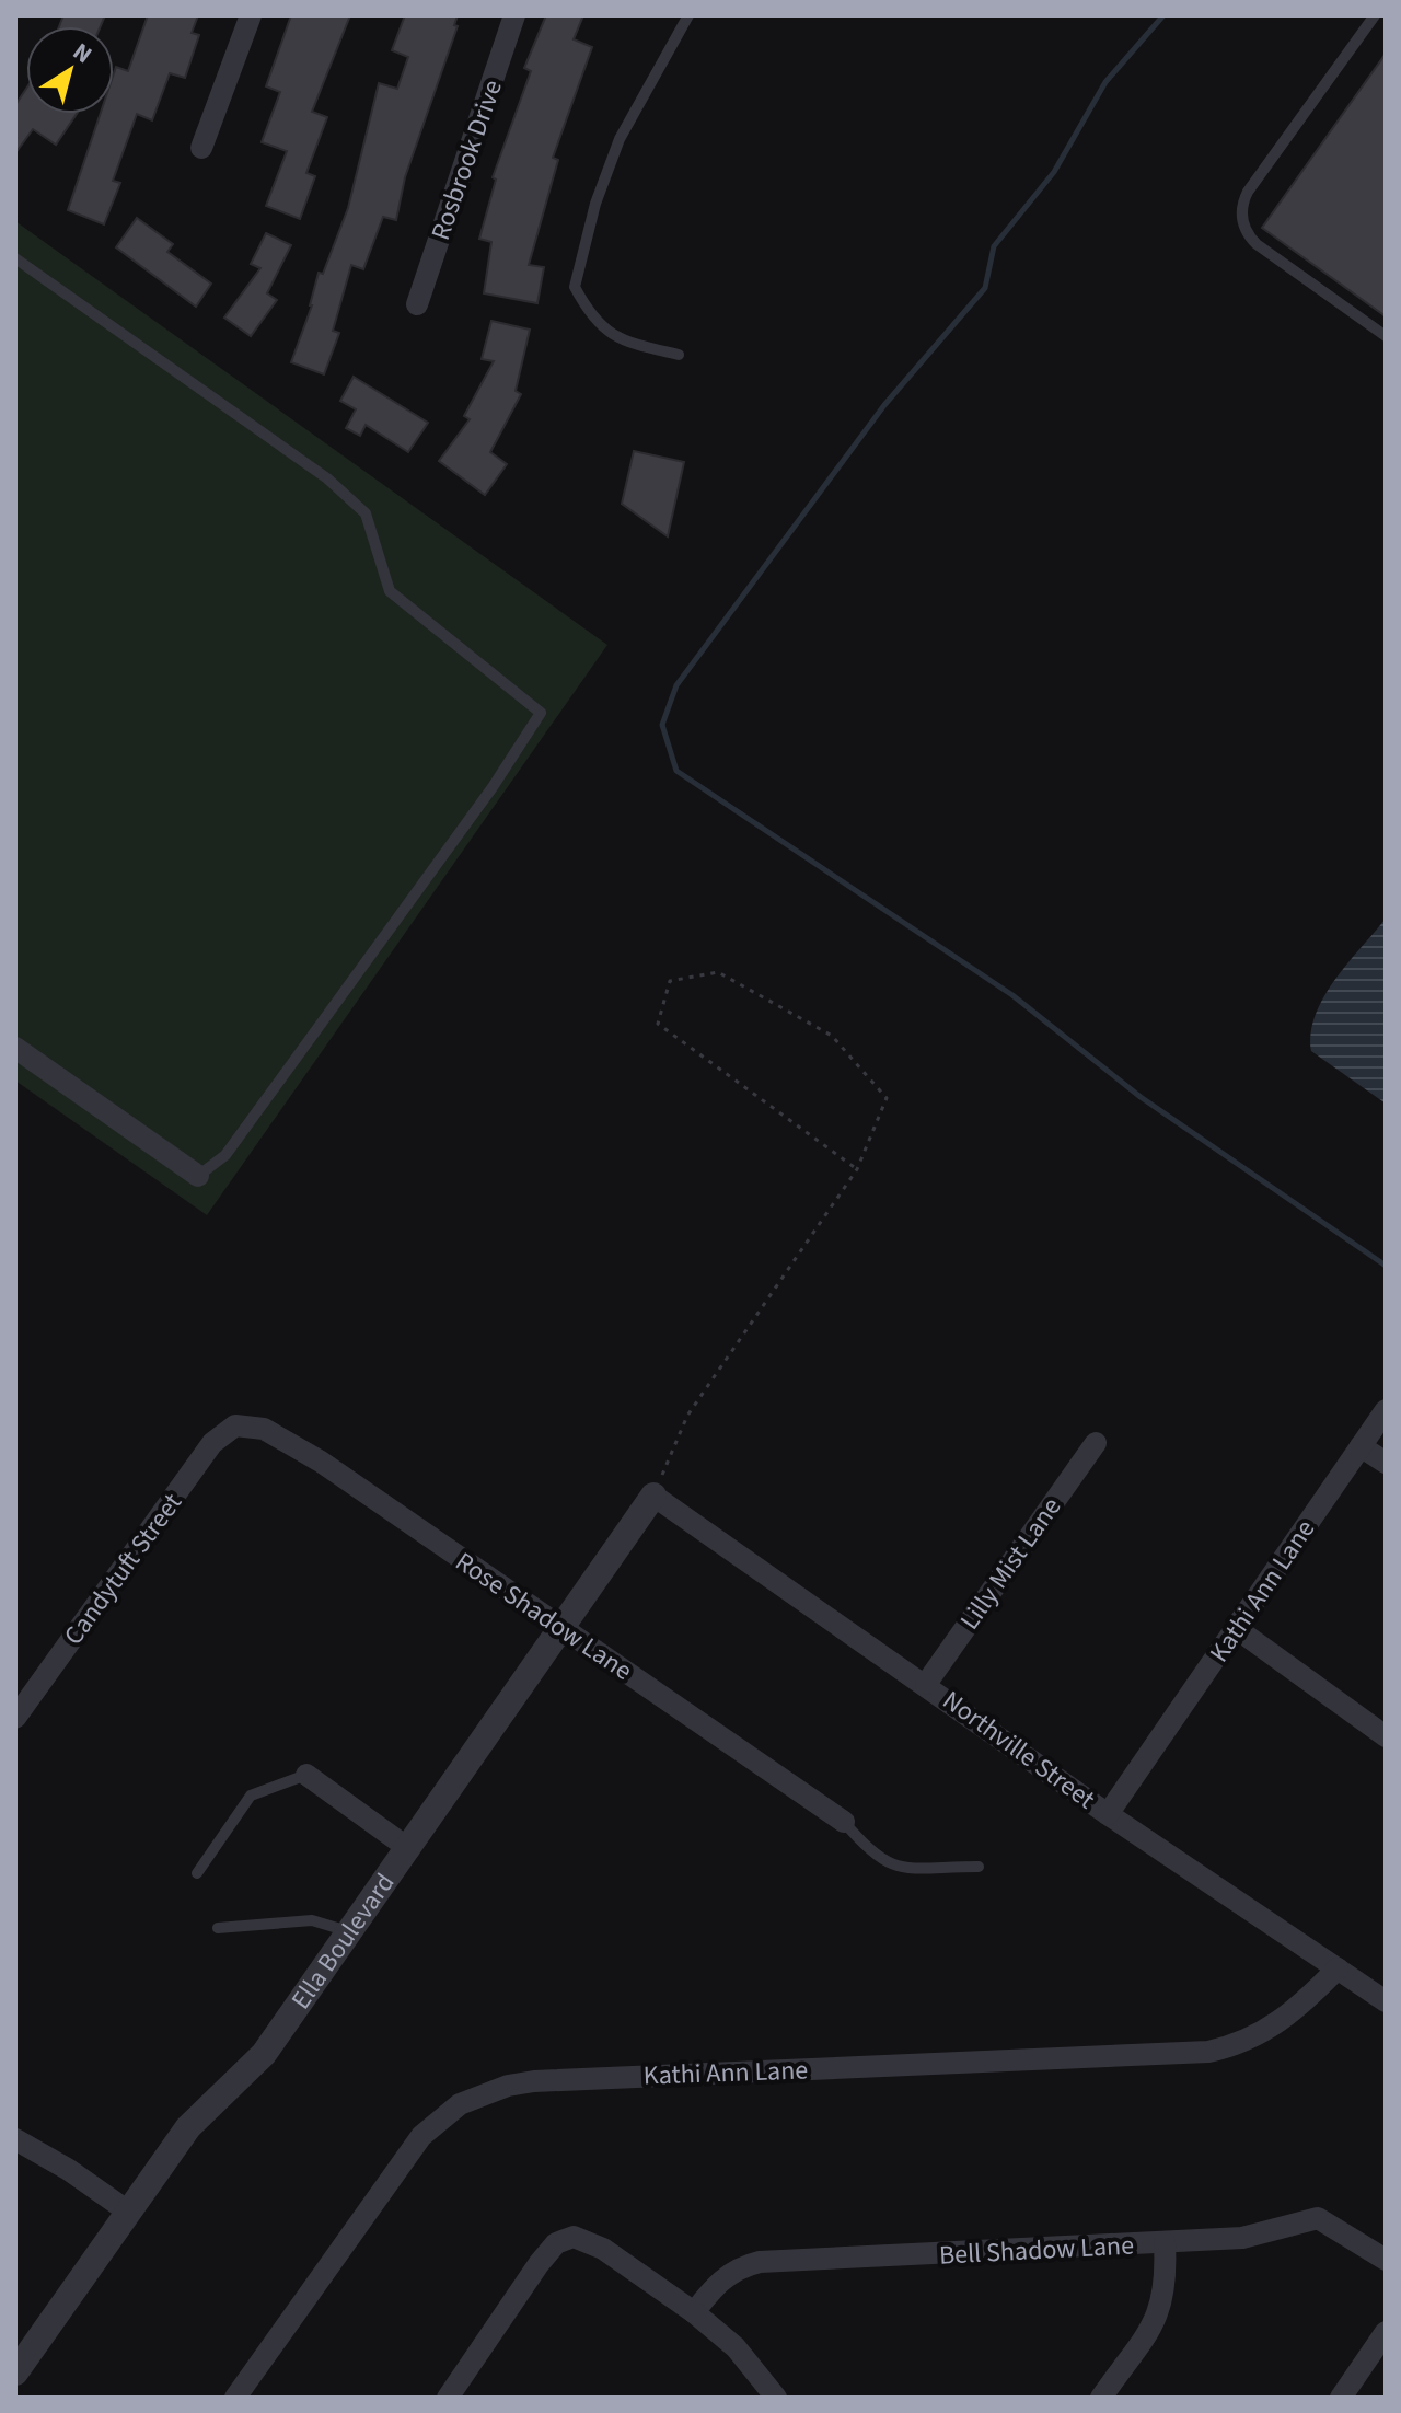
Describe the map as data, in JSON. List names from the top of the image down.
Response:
{
  "streets": {
    "street": [
      "Rosbrook Drive",
      "Lilly Mist Lane",
      "Candytuft Street",
      "Kathi Ann Lane",
      "Rose Shadow Lane",
      "Northville Street",
      "Ella Boulevard",
      "Bell Shadow Lane"
    ]
  },
  "crossings": [
    ["Lilly Mist Lane", "Northville Street"],
    ["Candytuft Street", "Rose Shadow Lane"],
    ["Kathi Ann Lane", "Northville Street"],
    ["Rose Shadow Lane", "Ella Boulevard"],
    ["Northville Street", "Ella Boulevard"]
  ],
  "north": "top right"
}
